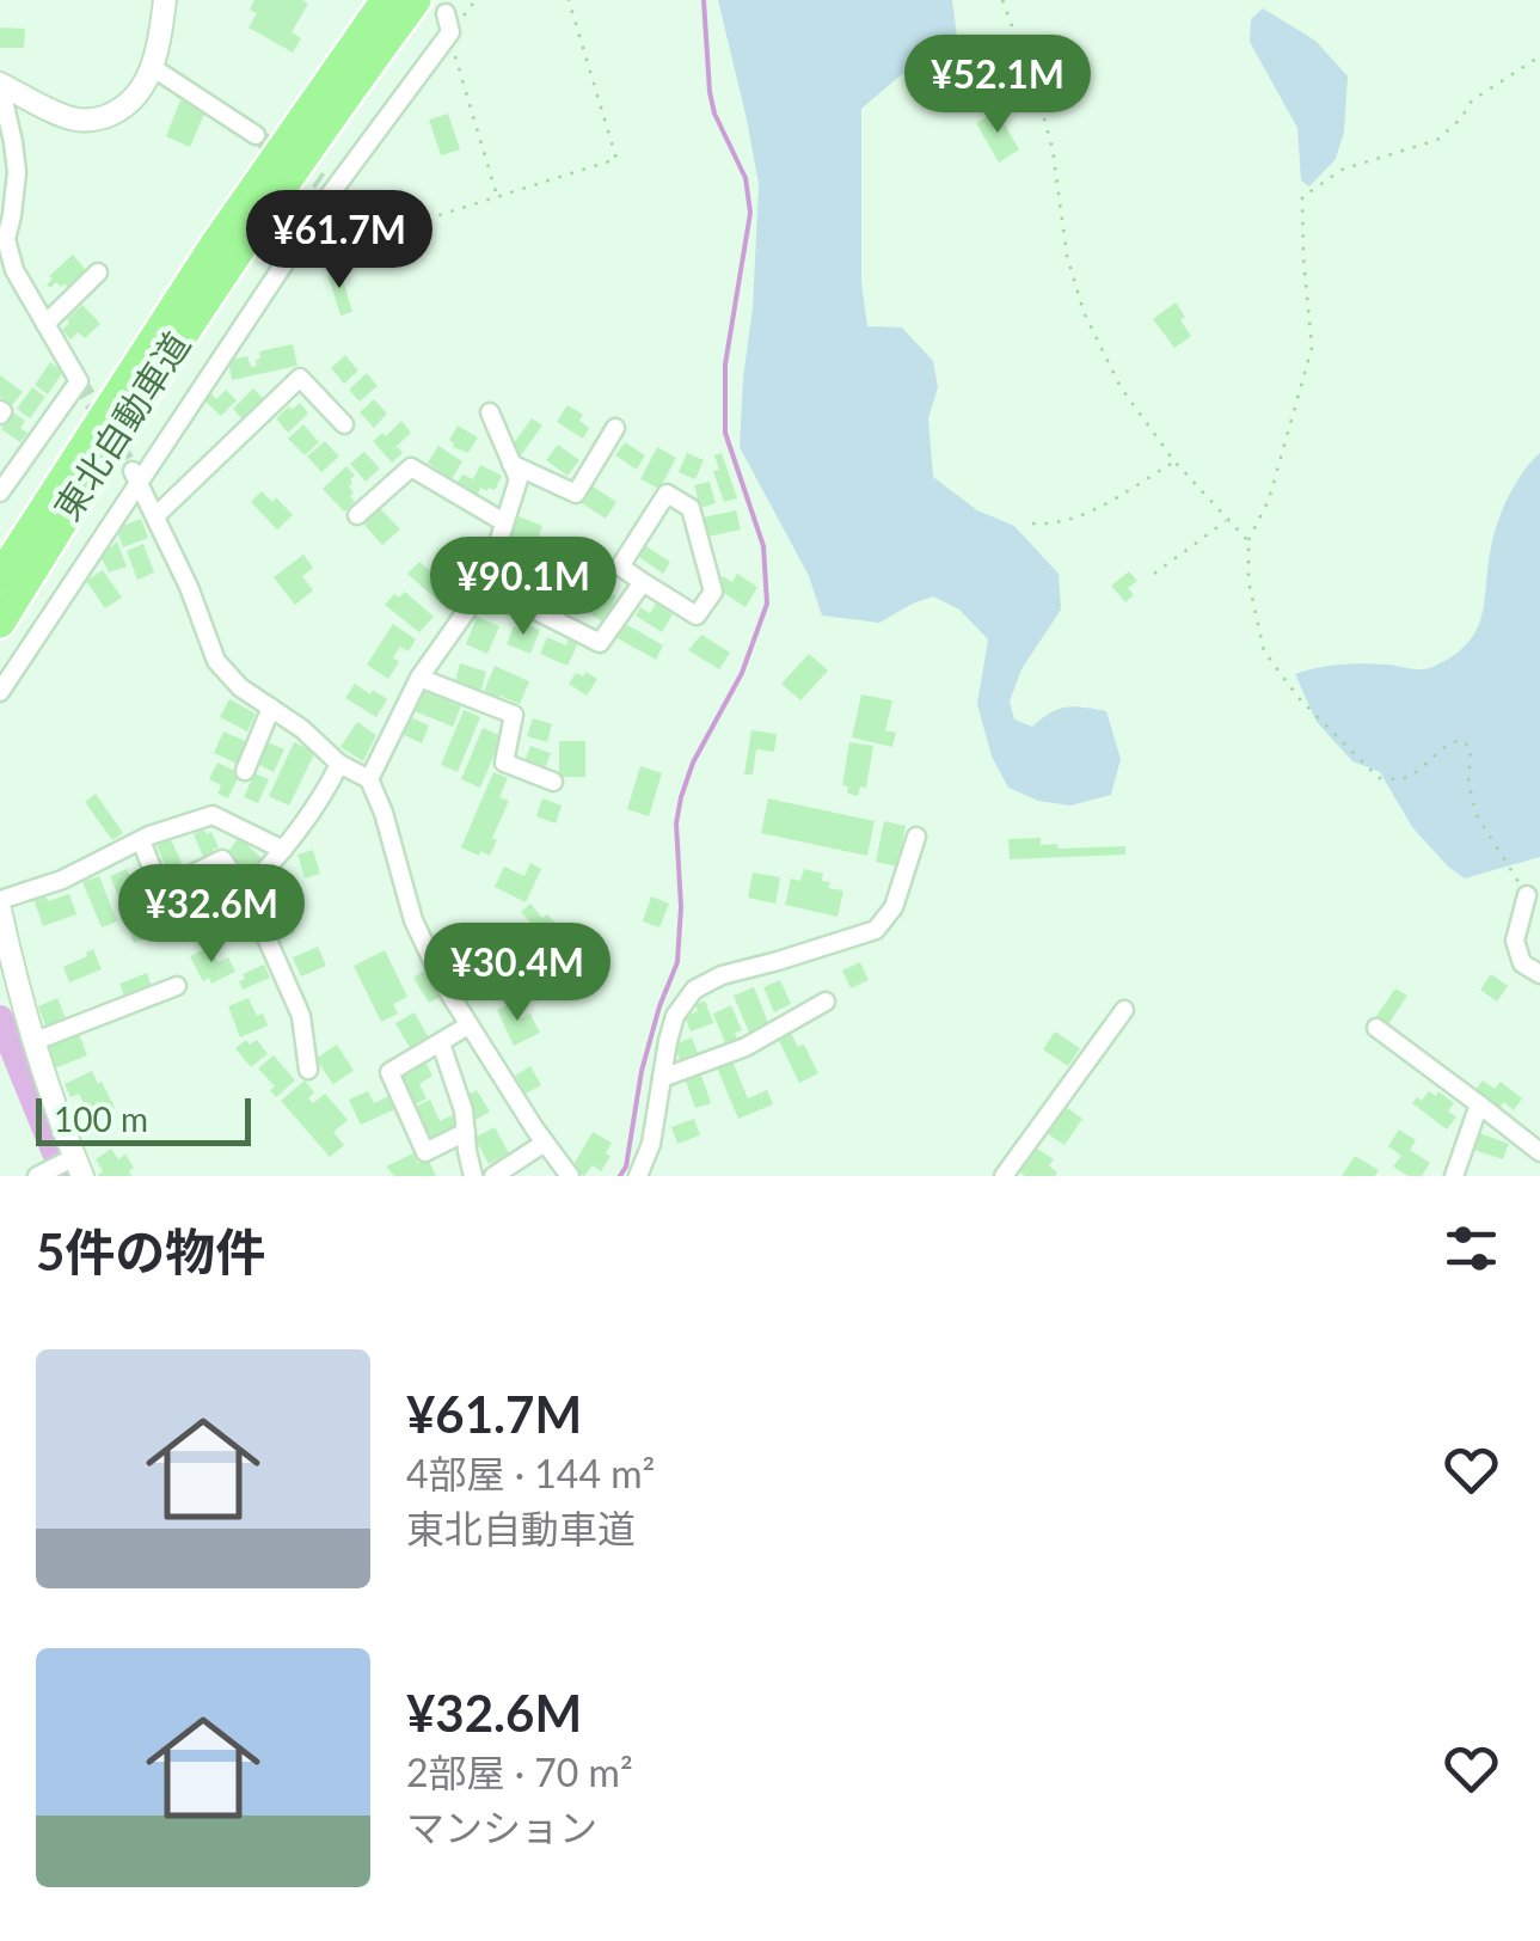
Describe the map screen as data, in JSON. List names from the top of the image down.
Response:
{
  "streets": {
    "highway": ["東北自動車道"]
  },
  "scale_bar": "100 m",
  "page": {
    "price": [
      "¥52.1M",
      "¥61.7M",
      "¥90.1M",
      "¥32.6M",
      "¥30.4M"
    ],
    "scale": "100 m",
    "heading": "5件の物件",
    "list": [
      {
        "name": "¥61.7M",
        "note": "4部屋 · 144 m² · 東北自動車道"
      },
      {
        "name": "¥32.6M",
        "note": "2部屋 · 70 m² · マンション"
      }
    ]
  }
}
